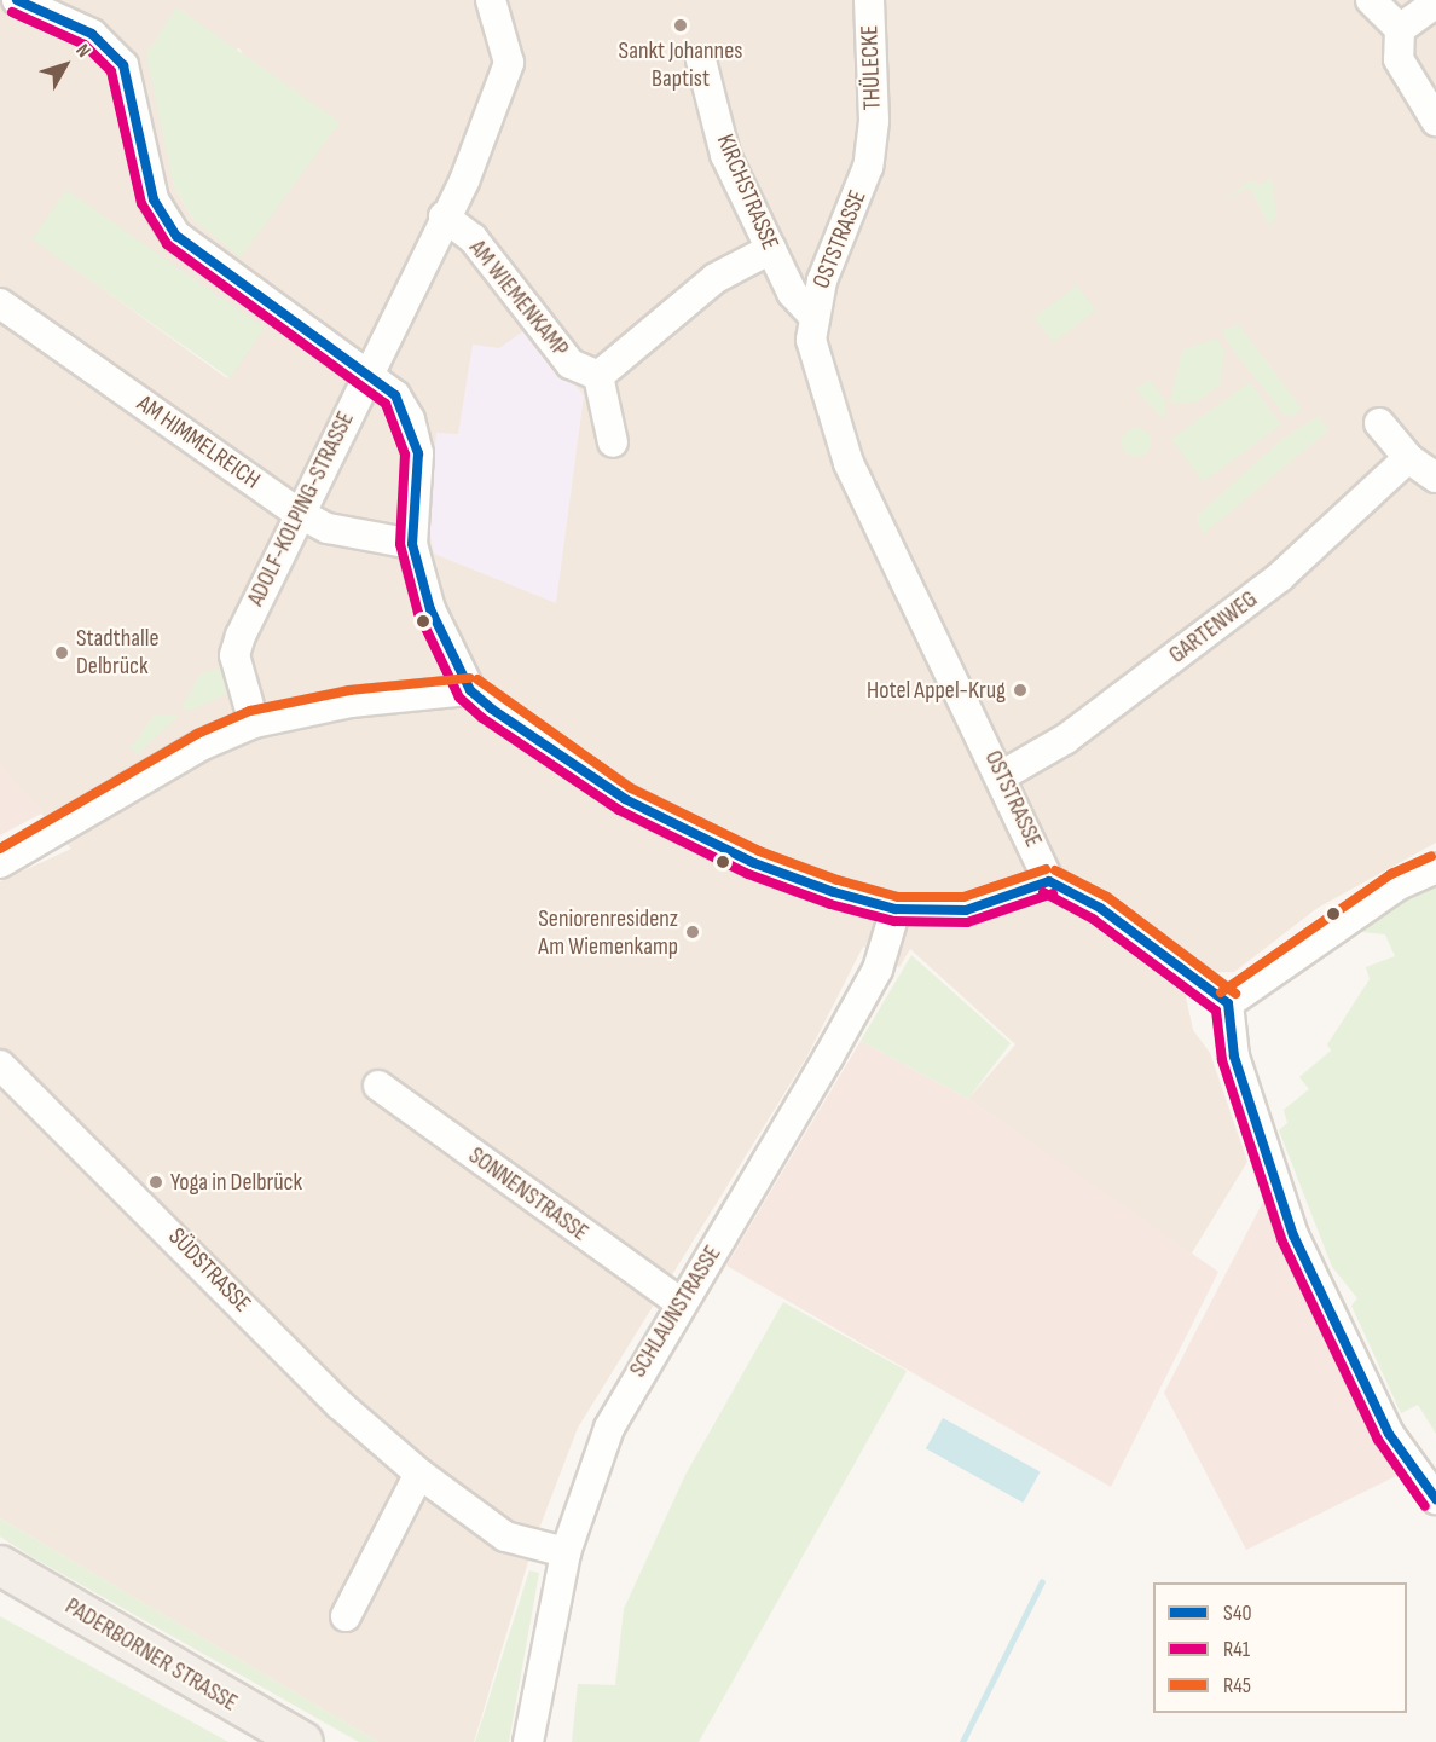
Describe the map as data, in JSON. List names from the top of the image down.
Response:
{
  "streets": {
    "main road": ["PADERBORNER STRASSE"],
    "street": [
      "THÜLECKE",
      "KIRCHSTRASSE",
      "OSTSTRASSE",
      "AM WIEMENKAMP",
      "AM HIMMELREICH",
      "ADOLF-KOLPING-STRASSE",
      "GARTENWEG",
      "SONNENSTRASSE",
      "SÜDSTRASSE",
      "SCHLAUNSTRASSE"
    ]
  },
  "crossings": [
    ["THÜLECKE", "OSTSTRASSE"],
    ["KIRCHSTRASSE", "OSTSTRASSE"],
    ["OSTSTRASSE", "GARTENWEG"],
    ["AM WIEMENKAMP", "ADOLF-KOLPING-STRASSE"],
    ["AM HIMMELREICH", "ADOLF-KOLPING-STRASSE"],
    ["SONNENSTRASSE", "SCHLAUNSTRASSE"],
    ["SÜDSTRASSE", "SCHLAUNSTRASSE"]
  ],
  "places": [
    "Sankt Johannes Baptist",
    "Stadthalle Delbrück",
    "Hotel Appel-Krug",
    "Seniorenresidenz Am Wiemenkamp",
    "Yoga in Delbrück"
  ],
  "lines": ["transit line S40", "transit line R41", "transit line R45"],
  "legend": ["S40", "R41", "R45"],
  "north": "top right"
}
